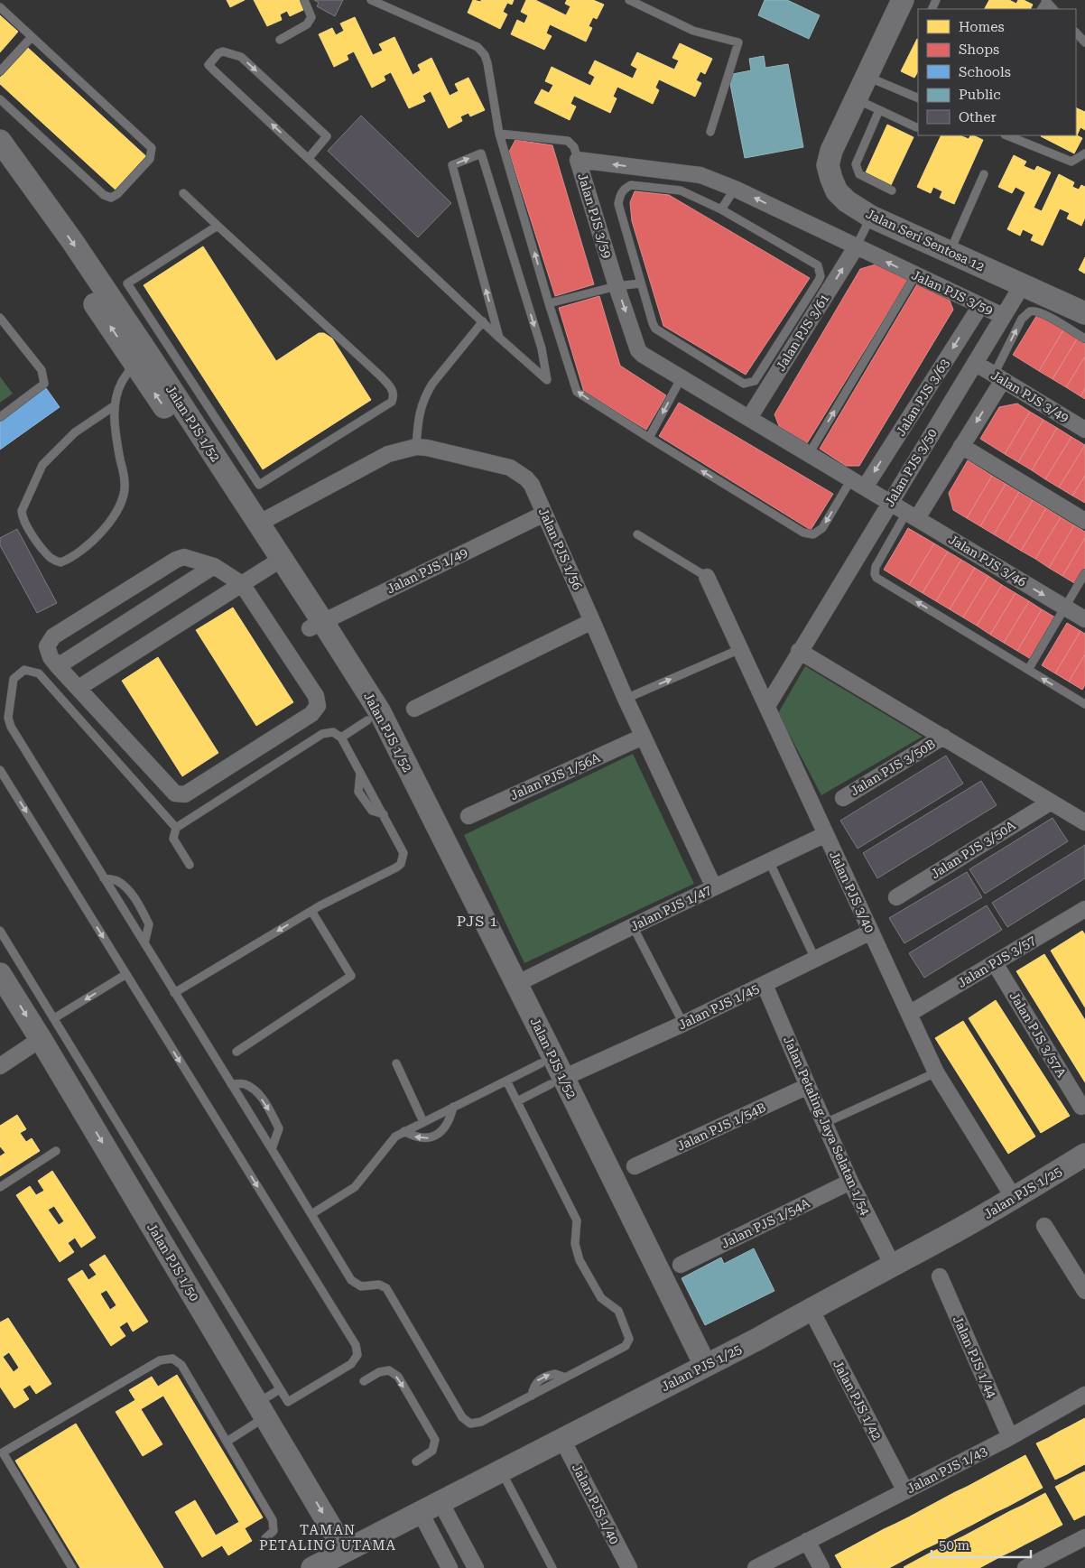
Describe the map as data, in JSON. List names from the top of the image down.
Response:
{
  "streets": {
    "street": [
      "Jalan PJS 3/59",
      "Jalan Seri Sentosa 12",
      "Jalan PJS 3/61",
      "Jalan PJS 3/49",
      "Jalan PJS 3/63",
      "Jalan PJS 1/52",
      "Jalan PJS 3/50",
      "Jalan PJS 1/56",
      "Jalan PJS 3/46",
      "Jalan PJS 1/49",
      "Jalan PJS 3/50B",
      "Jalan PJS 1/56A",
      "Jalan PJS 3/50A",
      "Jalan PJS 3/40",
      "Jalan PJS 1/47",
      "Jalan PJS 3/57",
      "Jalan PJS 1/45",
      "Jalan PJS 3/57A",
      "Jalan Petaling Jaya Selatan 1/54",
      "Jalan PJS 1/54B",
      "Jalan PJS 1/25",
      "Jalan PJS 1/54A",
      "Jalan PJS 1/50",
      "Jalan PJS 1/44",
      "Jalan PJS 1/42",
      "Jalan PJS 1/43",
      "Jalan PJS 1/40"
    ]
  },
  "crossings": [
    ["Jalan PJS 3/59", "Jalan PJS 3/61"],
    ["Jalan PJS 3/59", "Jalan PJS 3/63"],
    ["Jalan PJS 3/59", "Jalan PJS 3/50"],
    ["Jalan PJS 3/59", "Jalan PJS 3/46"],
    ["Jalan Seri Sentosa 12", "Jalan PJS 3/50"],
    ["Jalan PJS 3/49", "Jalan PJS 3/50"],
    ["Jalan PJS 1/52", "Jalan PJS 1/56"],
    ["Jalan PJS 1/52", "Jalan PJS 1/49"],
    ["Jalan PJS 1/52", "Jalan PJS 1/47"],
    ["Jalan PJS 1/52", "Jalan PJS 1/45"],
    ["Jalan PJS 1/52", "Jalan PJS 1/25"],
    ["Jalan PJS 3/50", "Jalan PJS 3/46"],
    ["Jalan PJS 3/50", "Jalan PJS 3/40"],
    ["Jalan PJS 1/56", "Jalan PJS 1/49"],
    ["Jalan PJS 1/56", "Jalan PJS 1/56A"],
    ["Jalan PJS 1/56", "Jalan PJS 1/47"],
    ["Jalan PJS 3/40", "Jalan PJS 1/47"],
    ["Jalan PJS 3/40", "Jalan PJS 3/57"],
    ["Jalan PJS 3/40", "Jalan PJS 1/45"],
    ["Jalan PJS 3/40", "Jalan PJS 1/25"],
    ["Jalan PJS 3/57", "Jalan PJS 3/57A"],
    ["Jalan PJS 1/45", "Jalan Petaling Jaya Selatan 1/54"],
    ["Jalan Petaling Jaya Selatan 1/54", "Jalan PJS 1/54B"],
    ["Jalan Petaling Jaya Selatan 1/54", "Jalan PJS 1/25"],
    ["Jalan Petaling Jaya Selatan 1/54", "Jalan PJS 1/54A"],
    ["Jalan PJS 1/25", "Jalan PJS 1/50"],
    ["Jalan PJS 1/25", "Jalan PJS 1/42"],
    ["Jalan PJS 1/25", "Jalan PJS 1/40"],
    ["Jalan PJS 1/44", "Jalan PJS 1/43"],
    ["Jalan PJS 1/42", "Jalan PJS 1/43"]
  ],
  "one_way": ["Jalan PJS 3/61"],
  "districts": ["PJS 1", "TAMAN PETALING UTAMA"],
  "legend": [
    "Homes",
    "Shops",
    "Schools",
    "Public",
    "Other"
  ],
  "scale_bar": "50 m"
}
